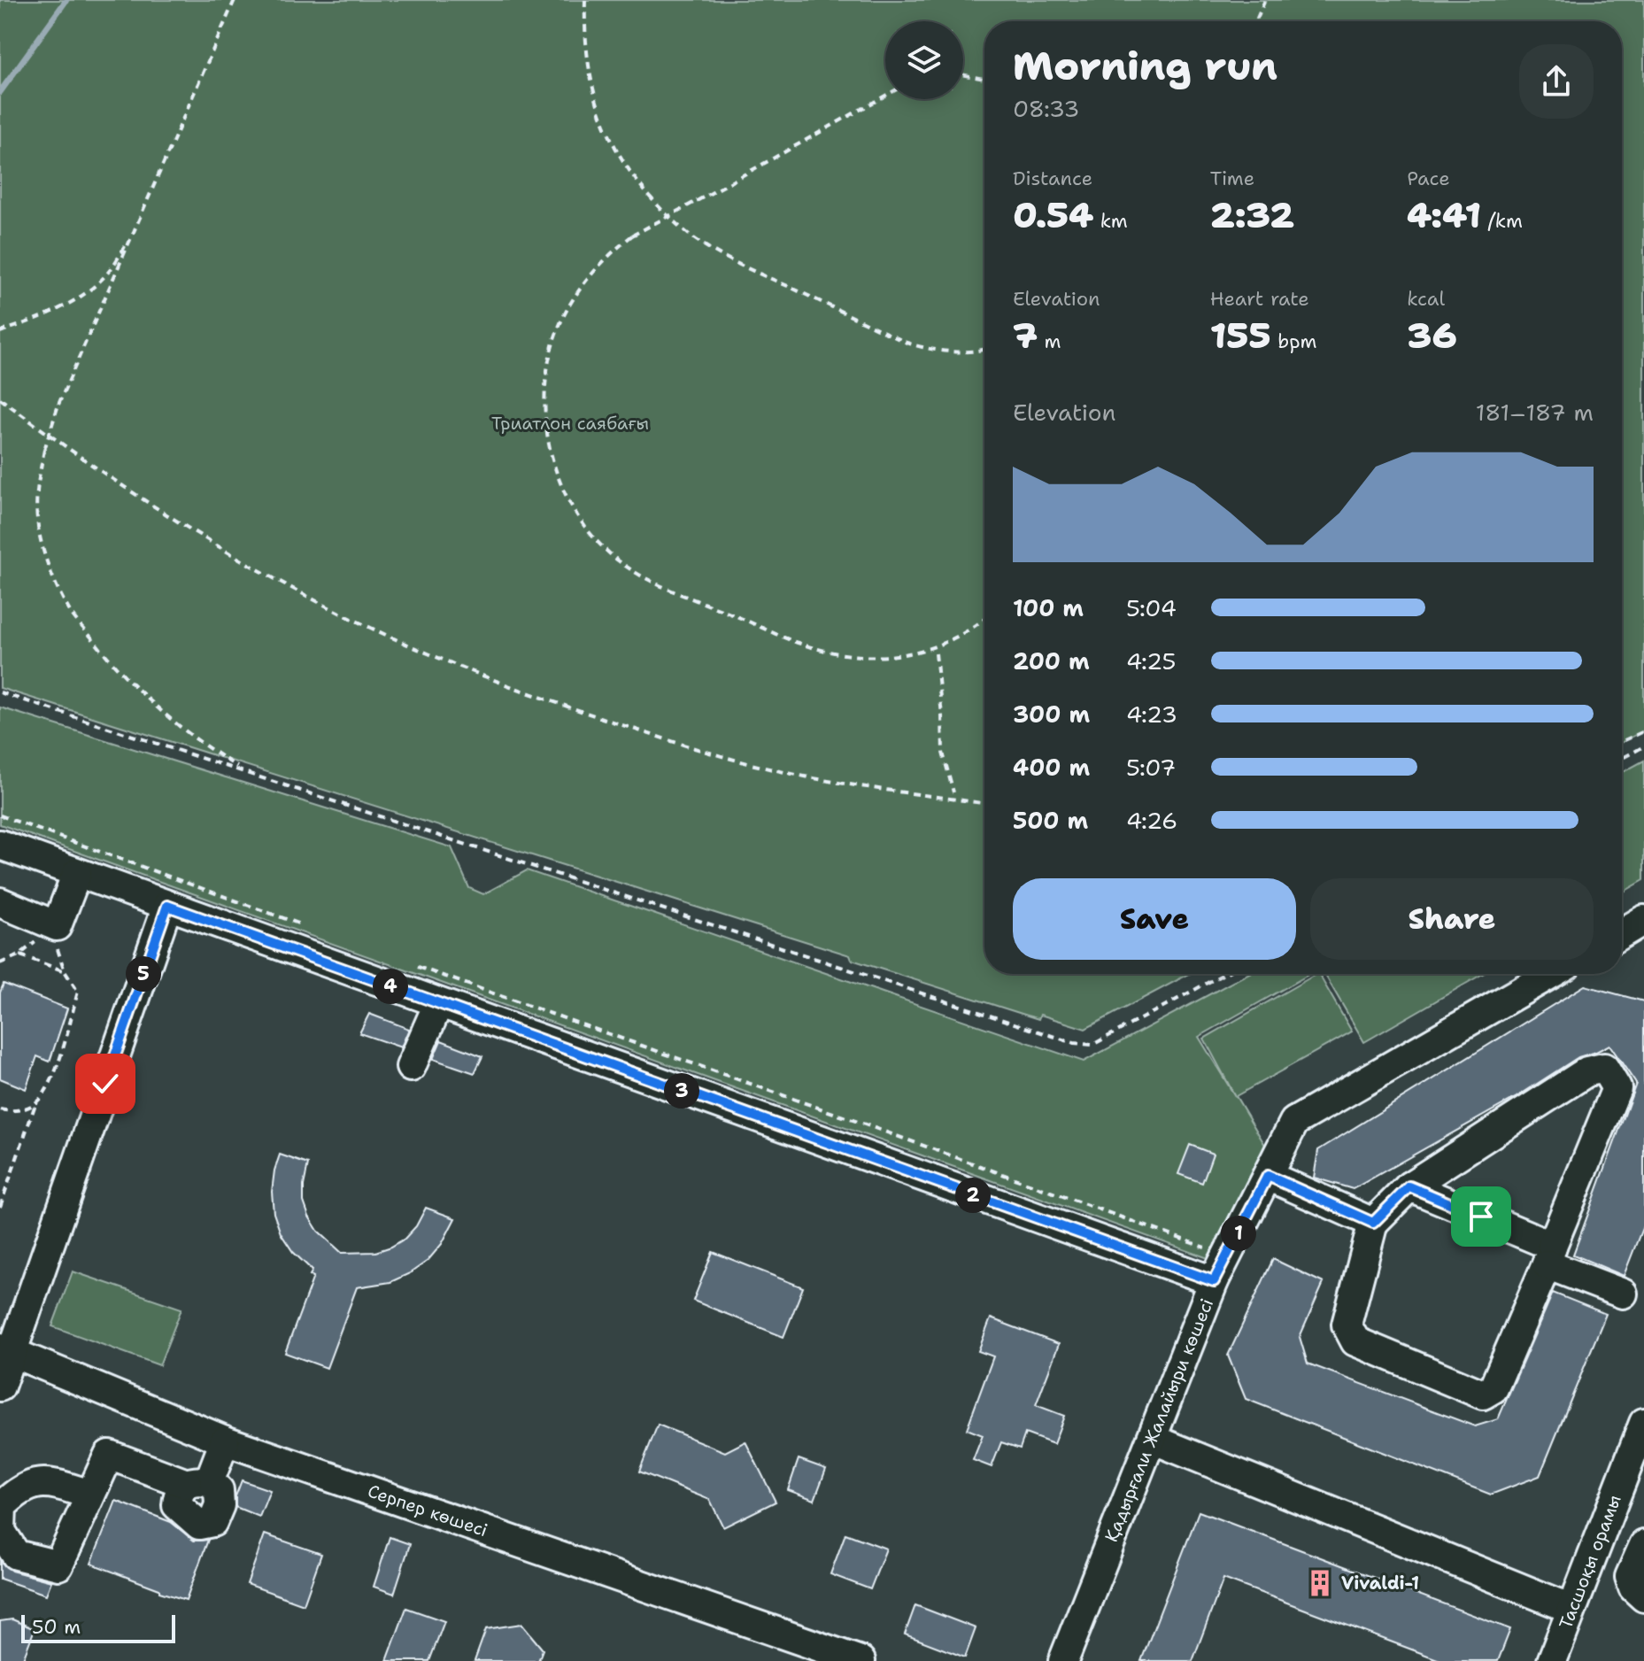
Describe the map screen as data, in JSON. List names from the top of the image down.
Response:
{
  "streets": {
    "street": ["Қадырғали Жалайыри көшесі", "Серпер көшесі", "Тасшоқы орамы"]
  },
  "parks": ["Триатлон саябағы"],
  "places": {
    "building": ["Vivaldi-1"]
  },
  "scale_bar": "50 m",
  "page": {
    "heading": ["Morning run", "08:33"],
    "stats": [
      ["Distance", "0.54 km"],
      ["Time", "2:32"],
      ["Pace", "4:41 /km"],
      ["Elevation", "7 m"],
      ["Heart rate", "155 bpm"],
      ["kcal", "36"]
    ],
    "chart": ["Elevation", "181–187 m"],
    "list": [
      {
        "name": "100 m",
        "note": "5:04"
      },
      {
        "name": "200 m",
        "note": "4:25"
      },
      {
        "name": "300 m",
        "note": "4:23"
      },
      {
        "name": "400 m",
        "note": "5:07"
      },
      {
        "name": "500 m",
        "note": "4:26"
      }
    ],
    "buttons": ["Save", "Share"],
    "pins": [
      "5",
      "4",
      "3",
      "2",
      "1"
    ],
    "scale": "50 m"
  }
}
